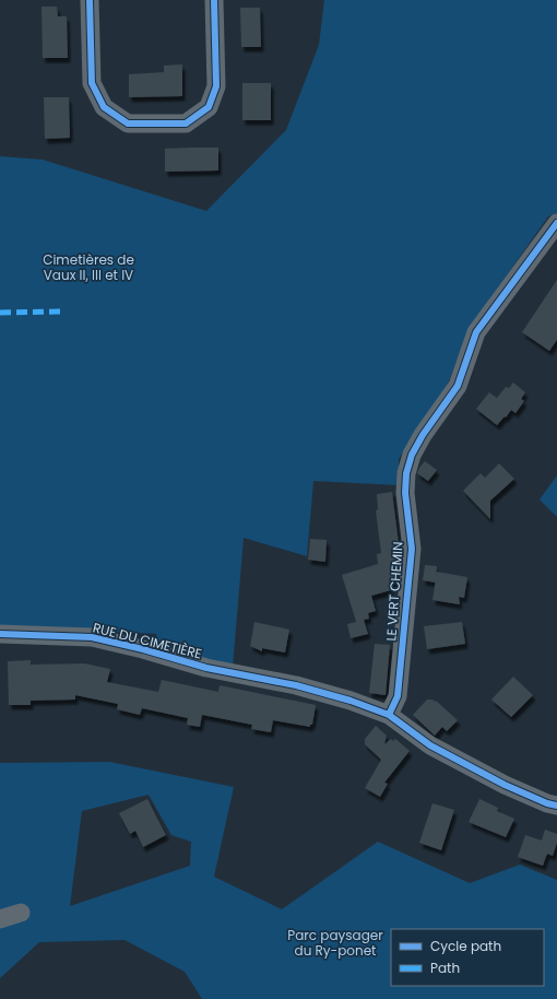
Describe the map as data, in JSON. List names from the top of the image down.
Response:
{
  "streets": {
    "street": ["LE VERT CHEMIN", "RUE DU CIMETIÈRE"]
  },
  "crossings": [
    ["LE VERT CHEMIN", "RUE DU CIMETIÈRE"]
  ],
  "parks": ["Cimetières de Vaux II, III et IV", "Parc paysager du Ry-ponet"],
  "legend": ["Cycle path", "Path"]
}
